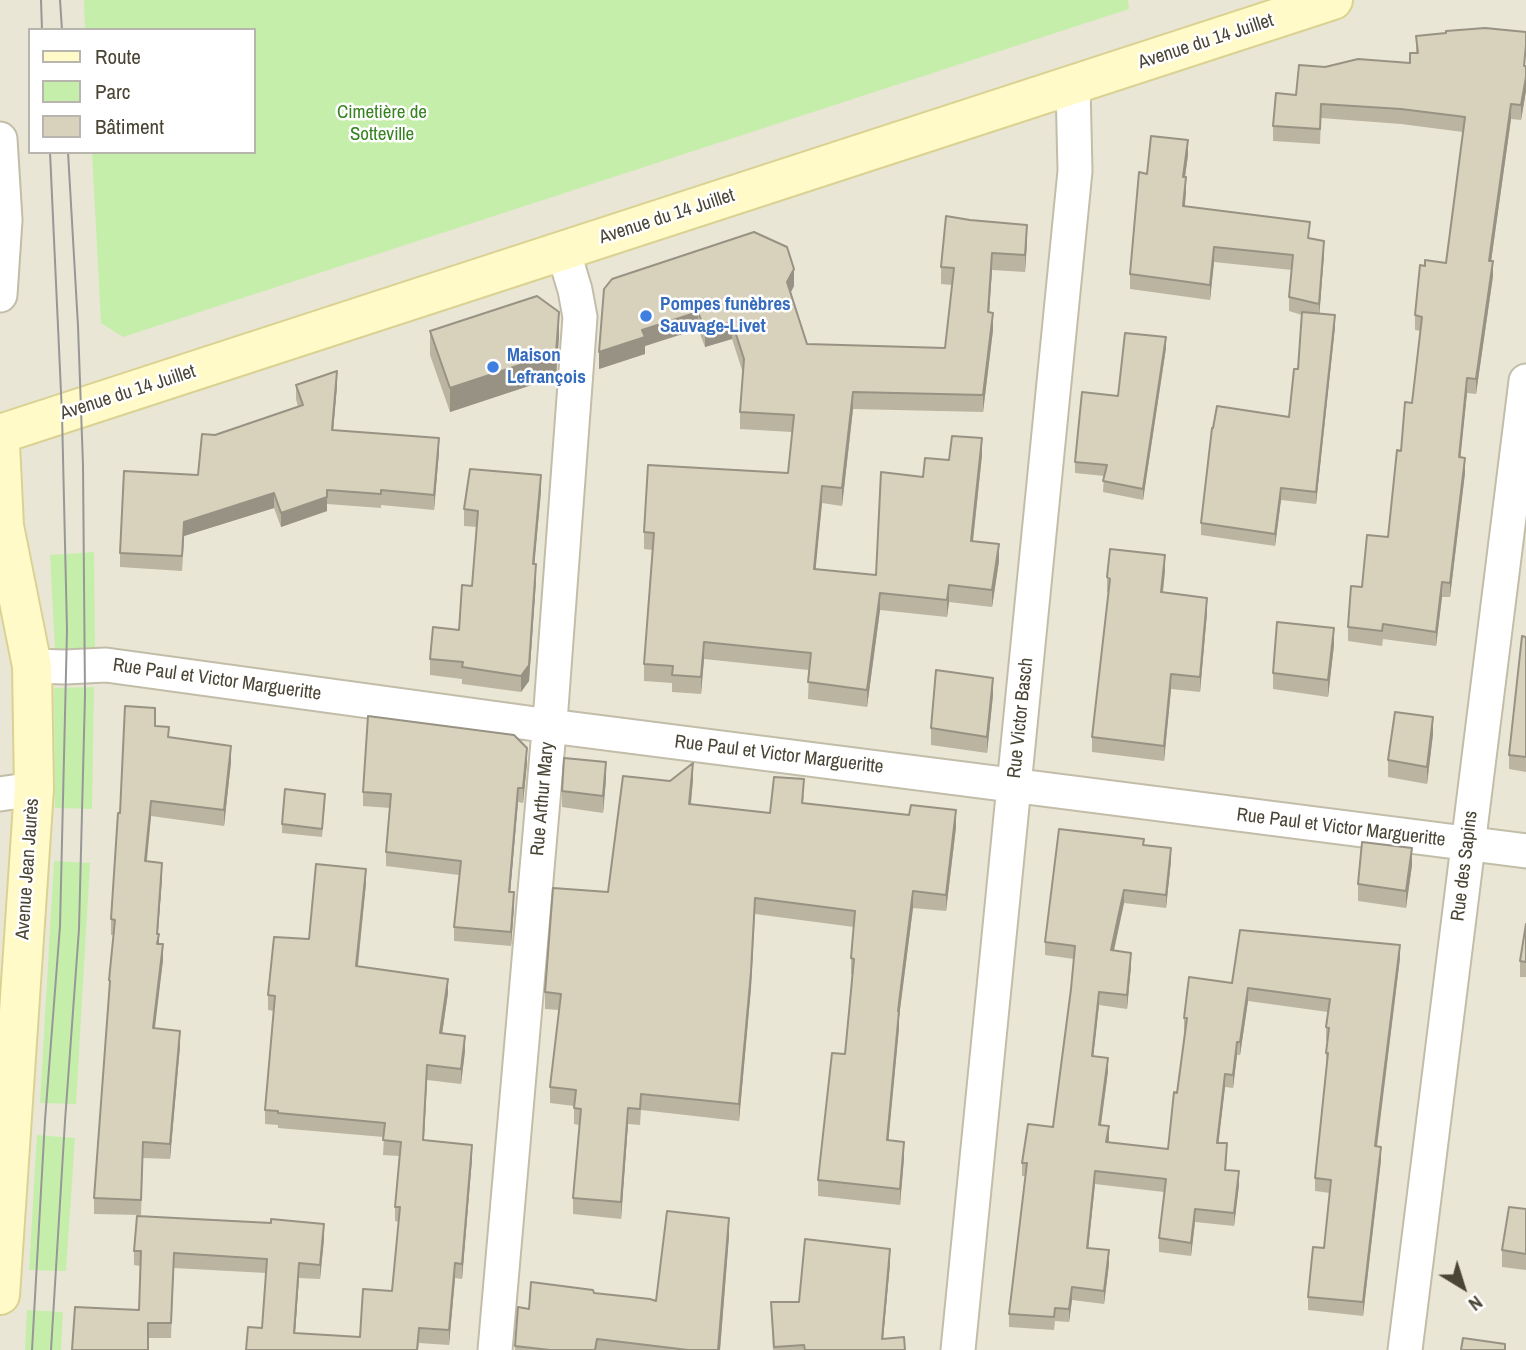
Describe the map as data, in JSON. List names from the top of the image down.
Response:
{
  "streets": {
    "main road": ["Avenue du 14 Juillet", "Avenue Jean Jaurès"],
    "street": [
      "Rue Paul et Victor Margueritte",
      "Rue Victor Basch",
      "Rue Arthur Mary",
      "Rue des Sapins"
    ]
  },
  "crossings": [
    ["Avenue du 14 Juillet", "Rue Victor Basch"],
    ["Avenue du 14 Juillet", "Rue Arthur Mary"],
    ["Rue Paul et Victor Margueritte", "Rue Victor Basch"],
    ["Rue Paul et Victor Margueritte", "Rue Arthur Mary"],
    ["Rue Paul et Victor Margueritte", "Rue des Sapins"],
    ["Rue Paul et Victor Margueritte", "Avenue Jean Jaurès"]
  ],
  "parks": ["Cimetière de Sotteville"],
  "places": ["Pompes funèbres Sauvage-Livet", "Maison Lefrançois"],
  "legend": ["Route", "Parc", "Bâtiment"],
  "north": "bottom right"
}
